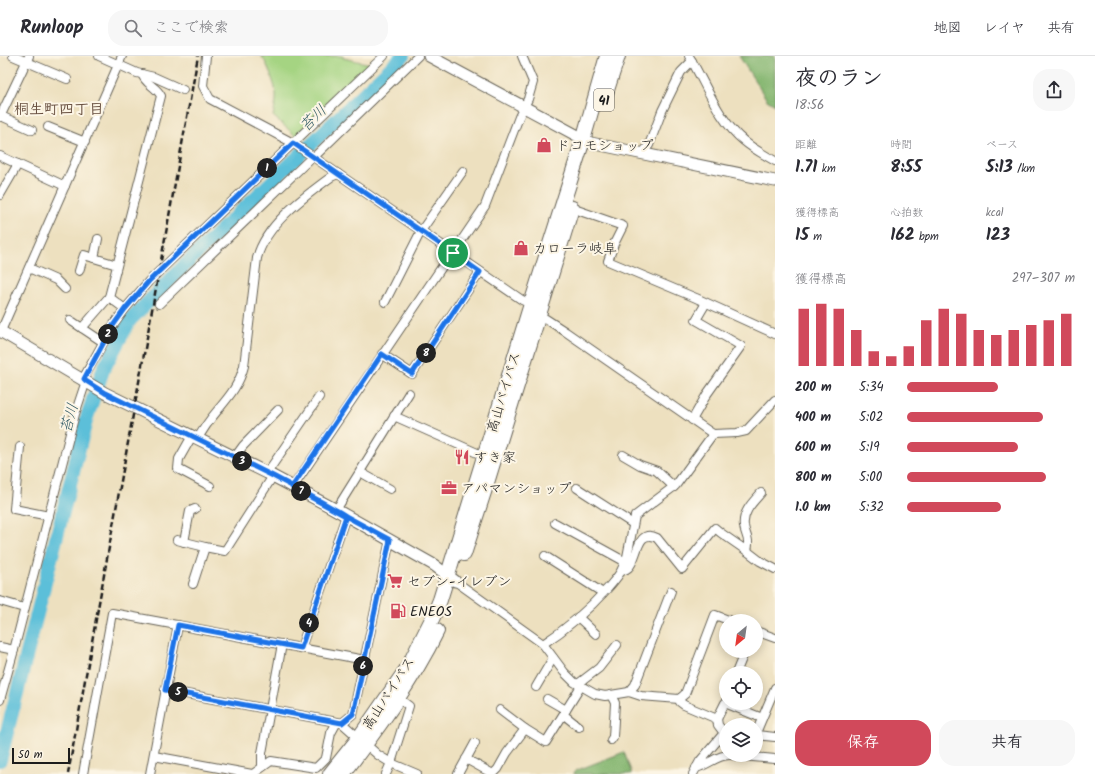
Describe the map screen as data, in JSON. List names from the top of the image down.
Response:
{
  "streets": {
    "highway": ["41", "高山バイパス"]
  },
  "districts": ["桐生町四丁目"],
  "water": ["苔川"],
  "places": {
    "shop": ["ドコモショップ", "カローラ岐阜"],
    "restaurant": ["すき家"],
    "office": ["アパマンショップ"],
    "supermarket": ["セブン-イレブン"],
    "fuel station": ["ENEOS"]
  },
  "scale_bar": "50 m",
  "north": "bottom left",
  "page": {
    "header": "Runloop",
    "search": "ここで検索",
    "nav": ["地図", "レイヤ", "共有"],
    "heading": ["夜のラン", "18:56"],
    "stats": [
      ["距離", "1.71 km"],
      ["時間", "8:55"],
      ["ペース", "5:13 /km"],
      ["獲得標高", "15 m"],
      ["心拍数", "162 bpm"],
      ["kcal", "123"]
    ],
    "pins": [
      "1",
      "2",
      "8",
      "3",
      "7",
      "4",
      "6",
      "5"
    ],
    "chart": ["獲得標高", "297–307 m"],
    "list": [
      {
        "name": "200 m",
        "note": "5:34"
      },
      {
        "name": "400 m",
        "note": "5:02"
      },
      {
        "name": "600 m",
        "note": "5:19"
      },
      {
        "name": "800 m",
        "note": "5:00"
      },
      {
        "name": "1.0 km",
        "note": "5:32"
      }
    ],
    "buttons": ["保存", "共有"],
    "scale": "50 m"
  }
}
